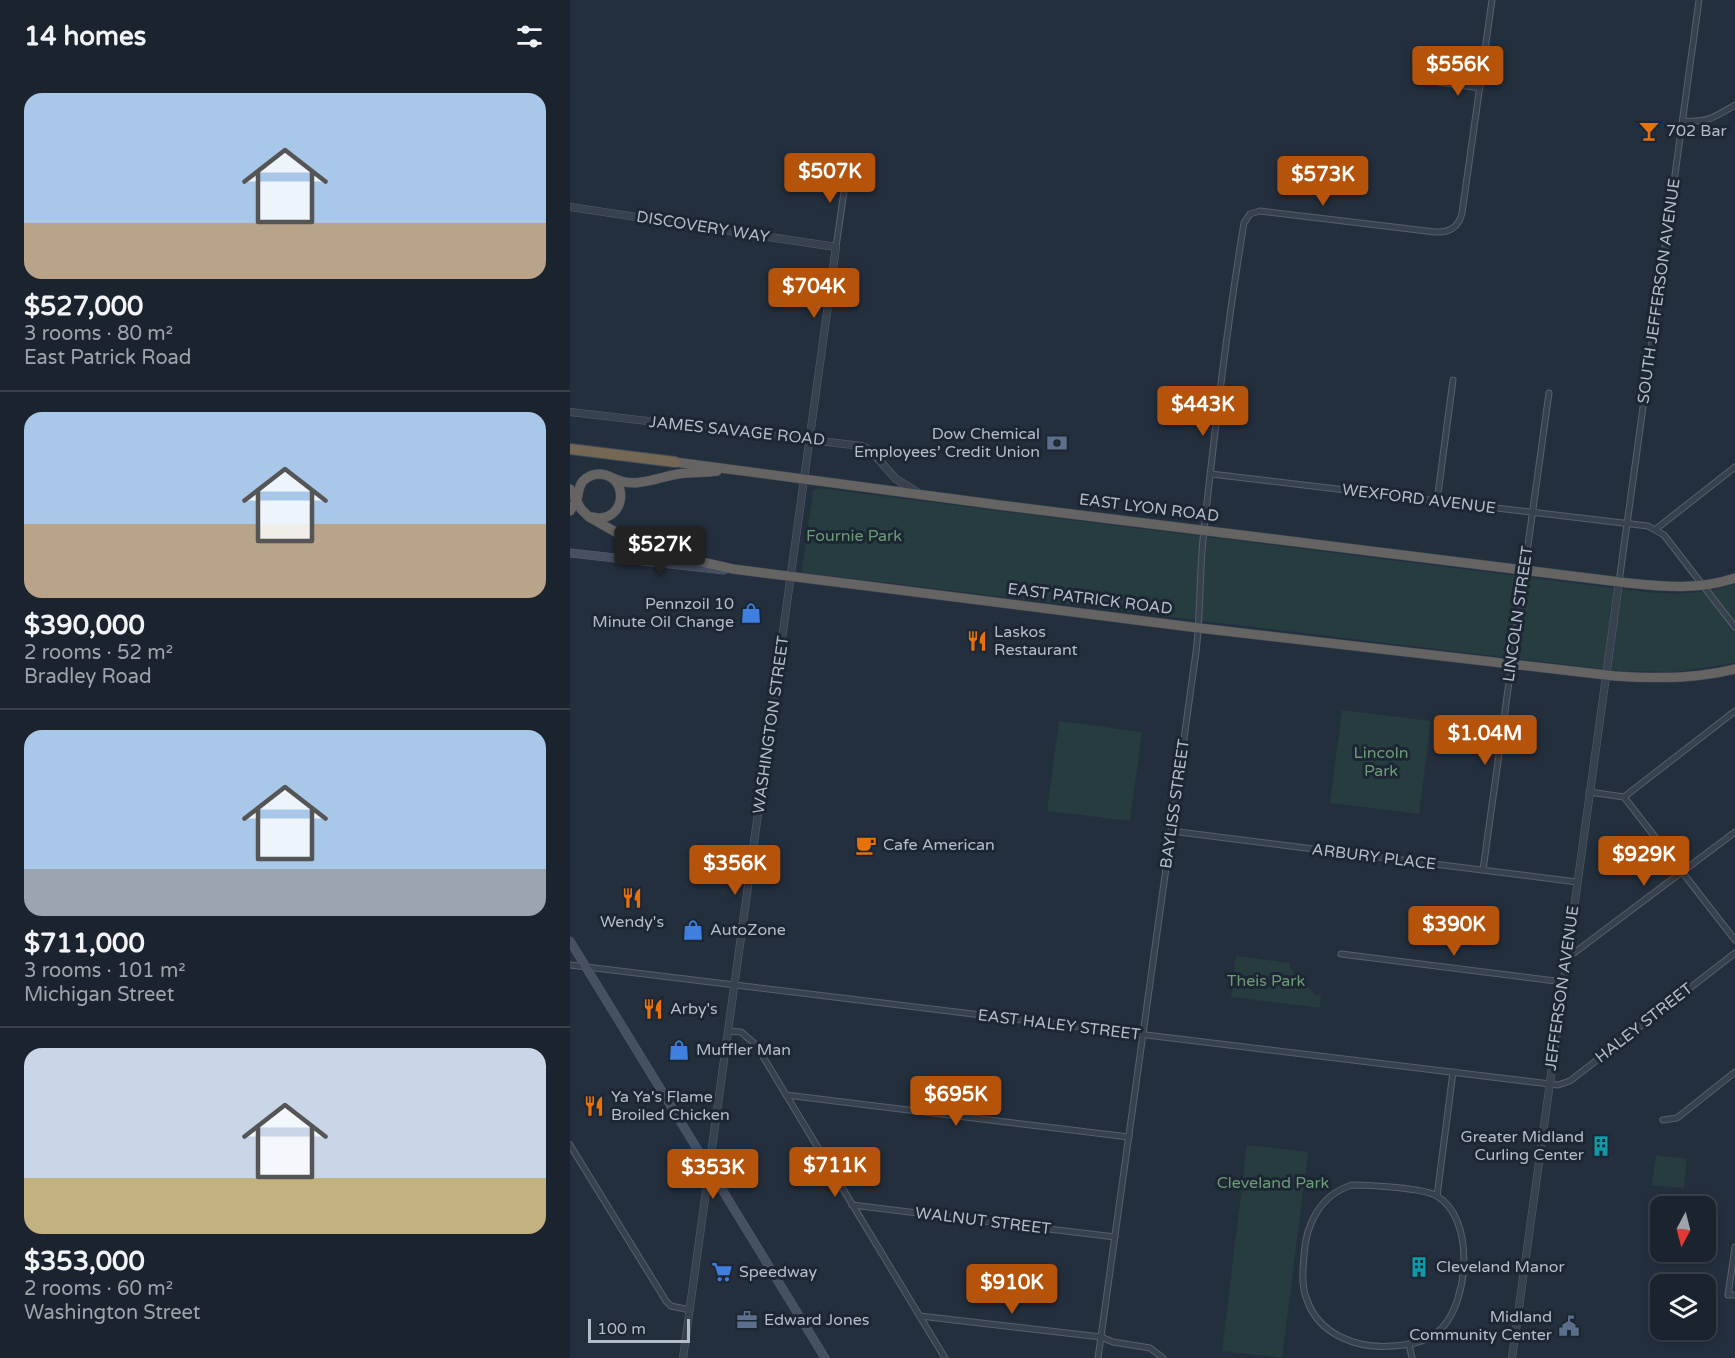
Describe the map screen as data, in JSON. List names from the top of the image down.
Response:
{
  "streets": {
    "highway": ["EAST LYON ROAD", "EAST PATRICK ROAD"],
    "street": [
      "DISCOVERY WAY",
      "SOUTH JEFFERSON AVENUE",
      "JAMES SAVAGE ROAD",
      "WEXFORD AVENUE",
      "LINCOLN STREET",
      "WASHINGTON STREET",
      "BAYLISS STREET",
      "ARBURY PLACE",
      "JEFFERSON AVENUE",
      "HALEY STREET",
      "EAST HALEY STREET",
      "WALNUT STREET"
    ]
  },
  "crossings": [
    ["DISCOVERY WAY", "WASHINGTON STREET"],
    ["SOUTH JEFFERSON AVENUE", "WEXFORD AVENUE"],
    ["SOUTH JEFFERSON AVENUE", "EAST LYON ROAD"],
    ["SOUTH JEFFERSON AVENUE", "JEFFERSON AVENUE"],
    ["JAMES SAVAGE ROAD", "EAST LYON ROAD"],
    ["JAMES SAVAGE ROAD", "WASHINGTON STREET"],
    ["WEXFORD AVENUE", "LINCOLN STREET"],
    ["WEXFORD AVENUE", "BAYLISS STREET"],
    ["EAST LYON ROAD", "LINCOLN STREET"],
    ["EAST LYON ROAD", "WASHINGTON STREET"],
    ["EAST LYON ROAD", "BAYLISS STREET"],
    ["EAST LYON ROAD", "JEFFERSON AVENUE"],
    ["EAST PATRICK ROAD", "LINCOLN STREET"],
    ["EAST PATRICK ROAD", "WASHINGTON STREET"],
    ["EAST PATRICK ROAD", "BAYLISS STREET"],
    ["EAST PATRICK ROAD", "JEFFERSON AVENUE"],
    ["LINCOLN STREET", "ARBURY PLACE"],
    ["WASHINGTON STREET", "EAST HALEY STREET"],
    ["BAYLISS STREET", "ARBURY PLACE"],
    ["BAYLISS STREET", "EAST HALEY STREET"],
    ["BAYLISS STREET", "WALNUT STREET"],
    ["ARBURY PLACE", "JEFFERSON AVENUE"],
    ["JEFFERSON AVENUE", "HALEY STREET"],
    ["JEFFERSON AVENUE", "EAST HALEY STREET"],
    ["HALEY STREET", "EAST HALEY STREET"]
  ],
  "parks": [
    "Fournie Park",
    "Lincoln Park",
    "Theis Park",
    "Cleveland Park"
  ],
  "places": {
    "bar": ["702 Bar"],
    "bank": ["Dow Chemical Employees’ Credit Union"],
    "shop": ["Pennzoil 10 Minute Oil Change", "AutoZone", "Muffler Man"],
    "restaurant": [
      "Laskos Restaurant",
      "Wendy's",
      "Arby's",
      "Ya Ya's Flame Broiled Chicken"
    ],
    "cafe": ["Cafe American"],
    "building": ["Greater Midland Curling Center", "Cleveland Manor"],
    "supermarket": ["Speedway"],
    "office": ["Edward Jones"],
    "public building": ["Midland Community Center"]
  },
  "scale_bar": "100 m",
  "north": "bottom",
  "page": {
    "heading": "14 homes",
    "price": [
      "$556K",
      "$507K",
      "$573K",
      "$704K",
      "$443K",
      "$527K",
      "$1.04M",
      "$929K",
      "$356K",
      "$390K",
      "$695K",
      "$711K",
      "$353K",
      "$910K"
    ],
    "list": [
      {
        "name": "$527,000",
        "note": "3 rooms · 80 m² · East Patrick Road"
      },
      {
        "name": "$390,000",
        "note": "2 rooms · 52 m² · Bradley Road"
      },
      {
        "name": "$711,000",
        "note": "3 rooms · 101 m² · Michigan Street"
      },
      {
        "name": "$353,000",
        "note": "2 rooms · 60 m² · Washington Street"
      }
    ],
    "scale": "100 m"
  }
}
